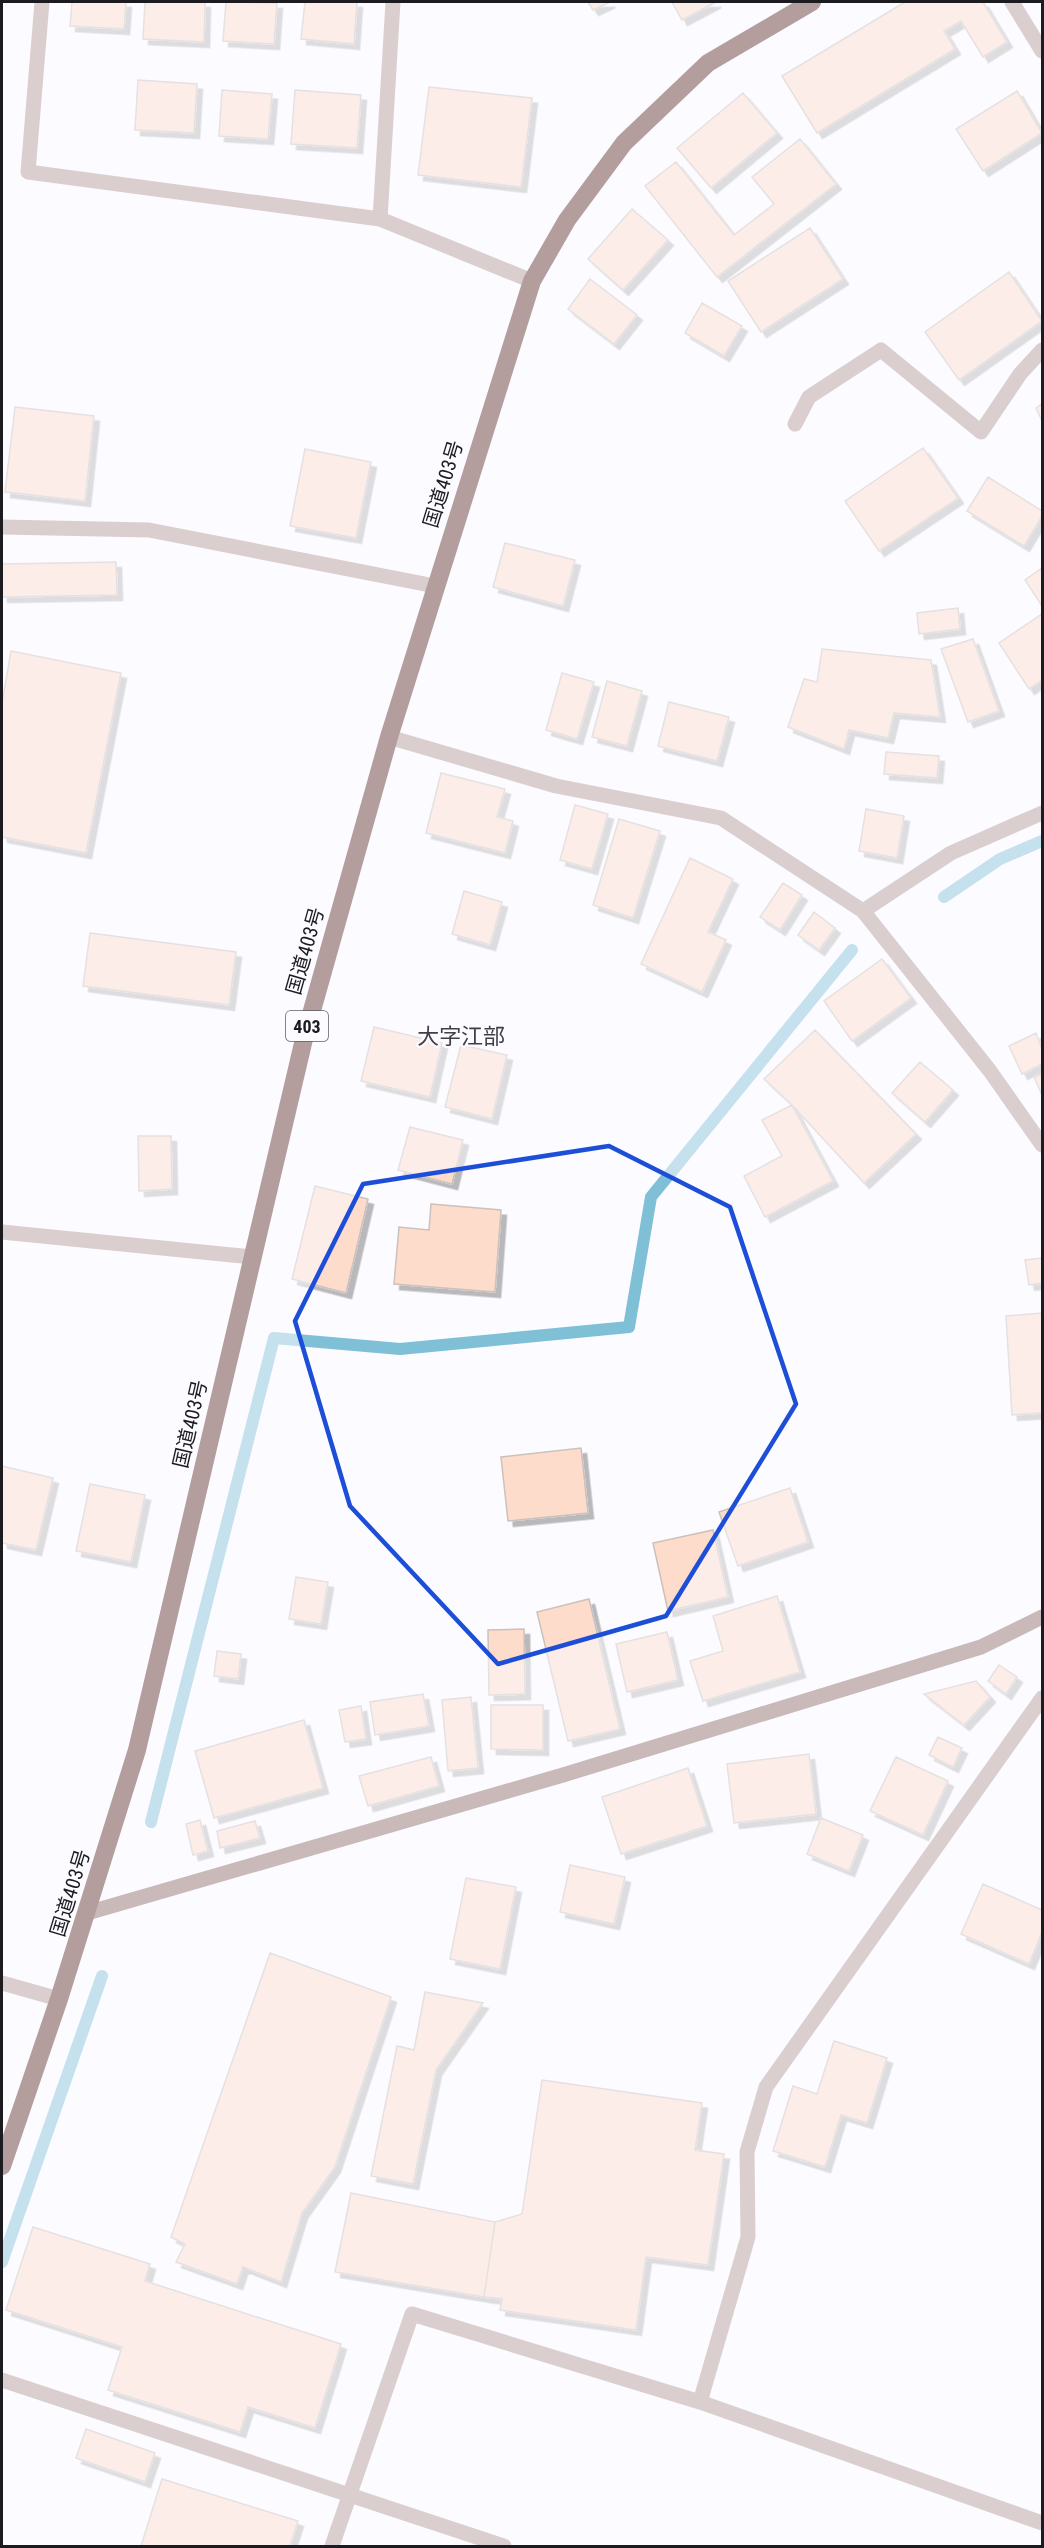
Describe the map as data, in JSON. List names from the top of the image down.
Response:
{
  "streets": {
    "highway": ["国道403号", "403"]
  },
  "districts": ["大字江部"]
}
